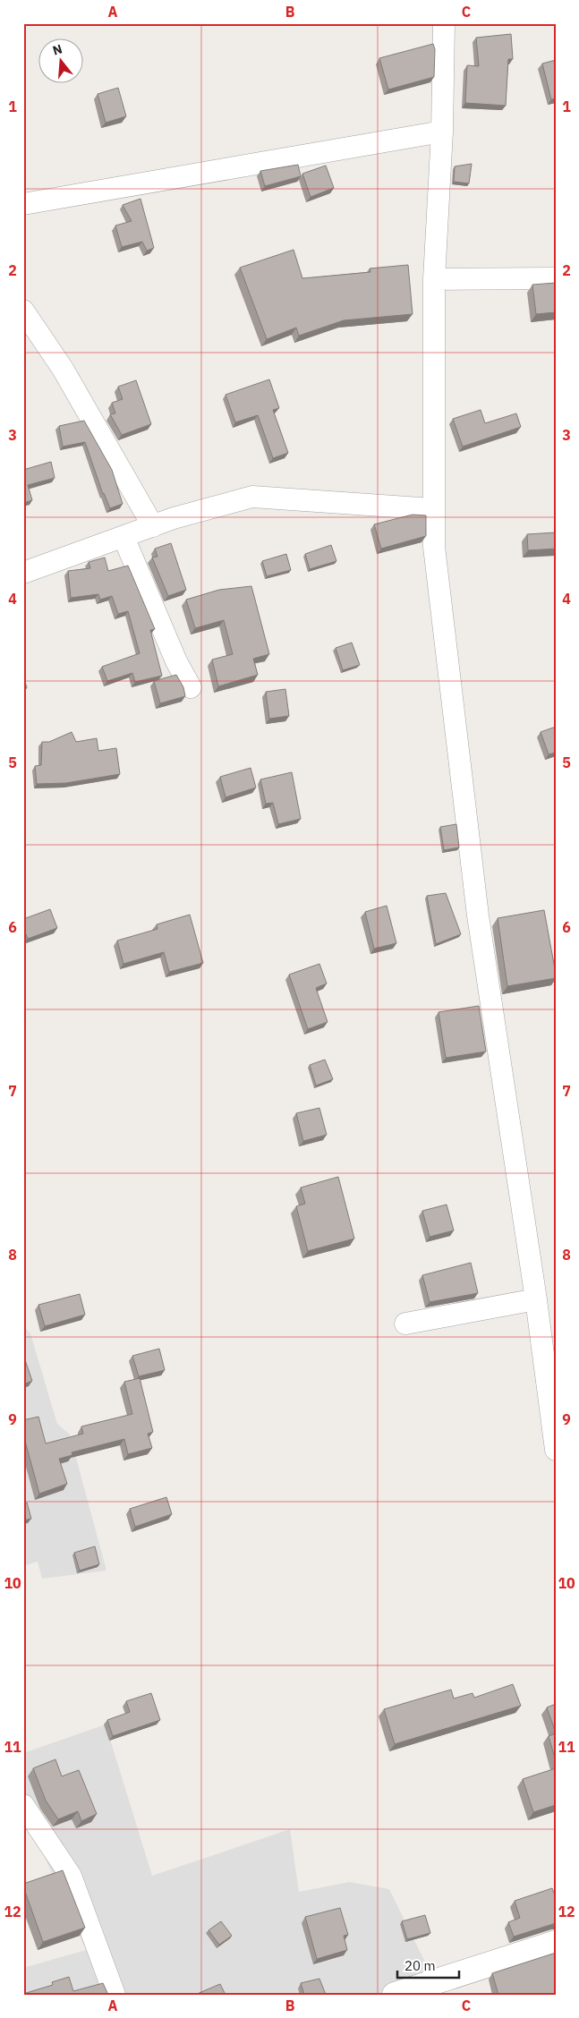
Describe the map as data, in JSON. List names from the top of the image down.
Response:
{
  "scale_bar": "20 m",
  "north": "top",
  "grid": {
    "columns": ["A", "B", "C"],
    "rows": [
      "1",
      "2",
      "3",
      "4",
      "5",
      "6",
      "7",
      "8",
      "9",
      "10",
      "11",
      "12"
    ]
  }
}
